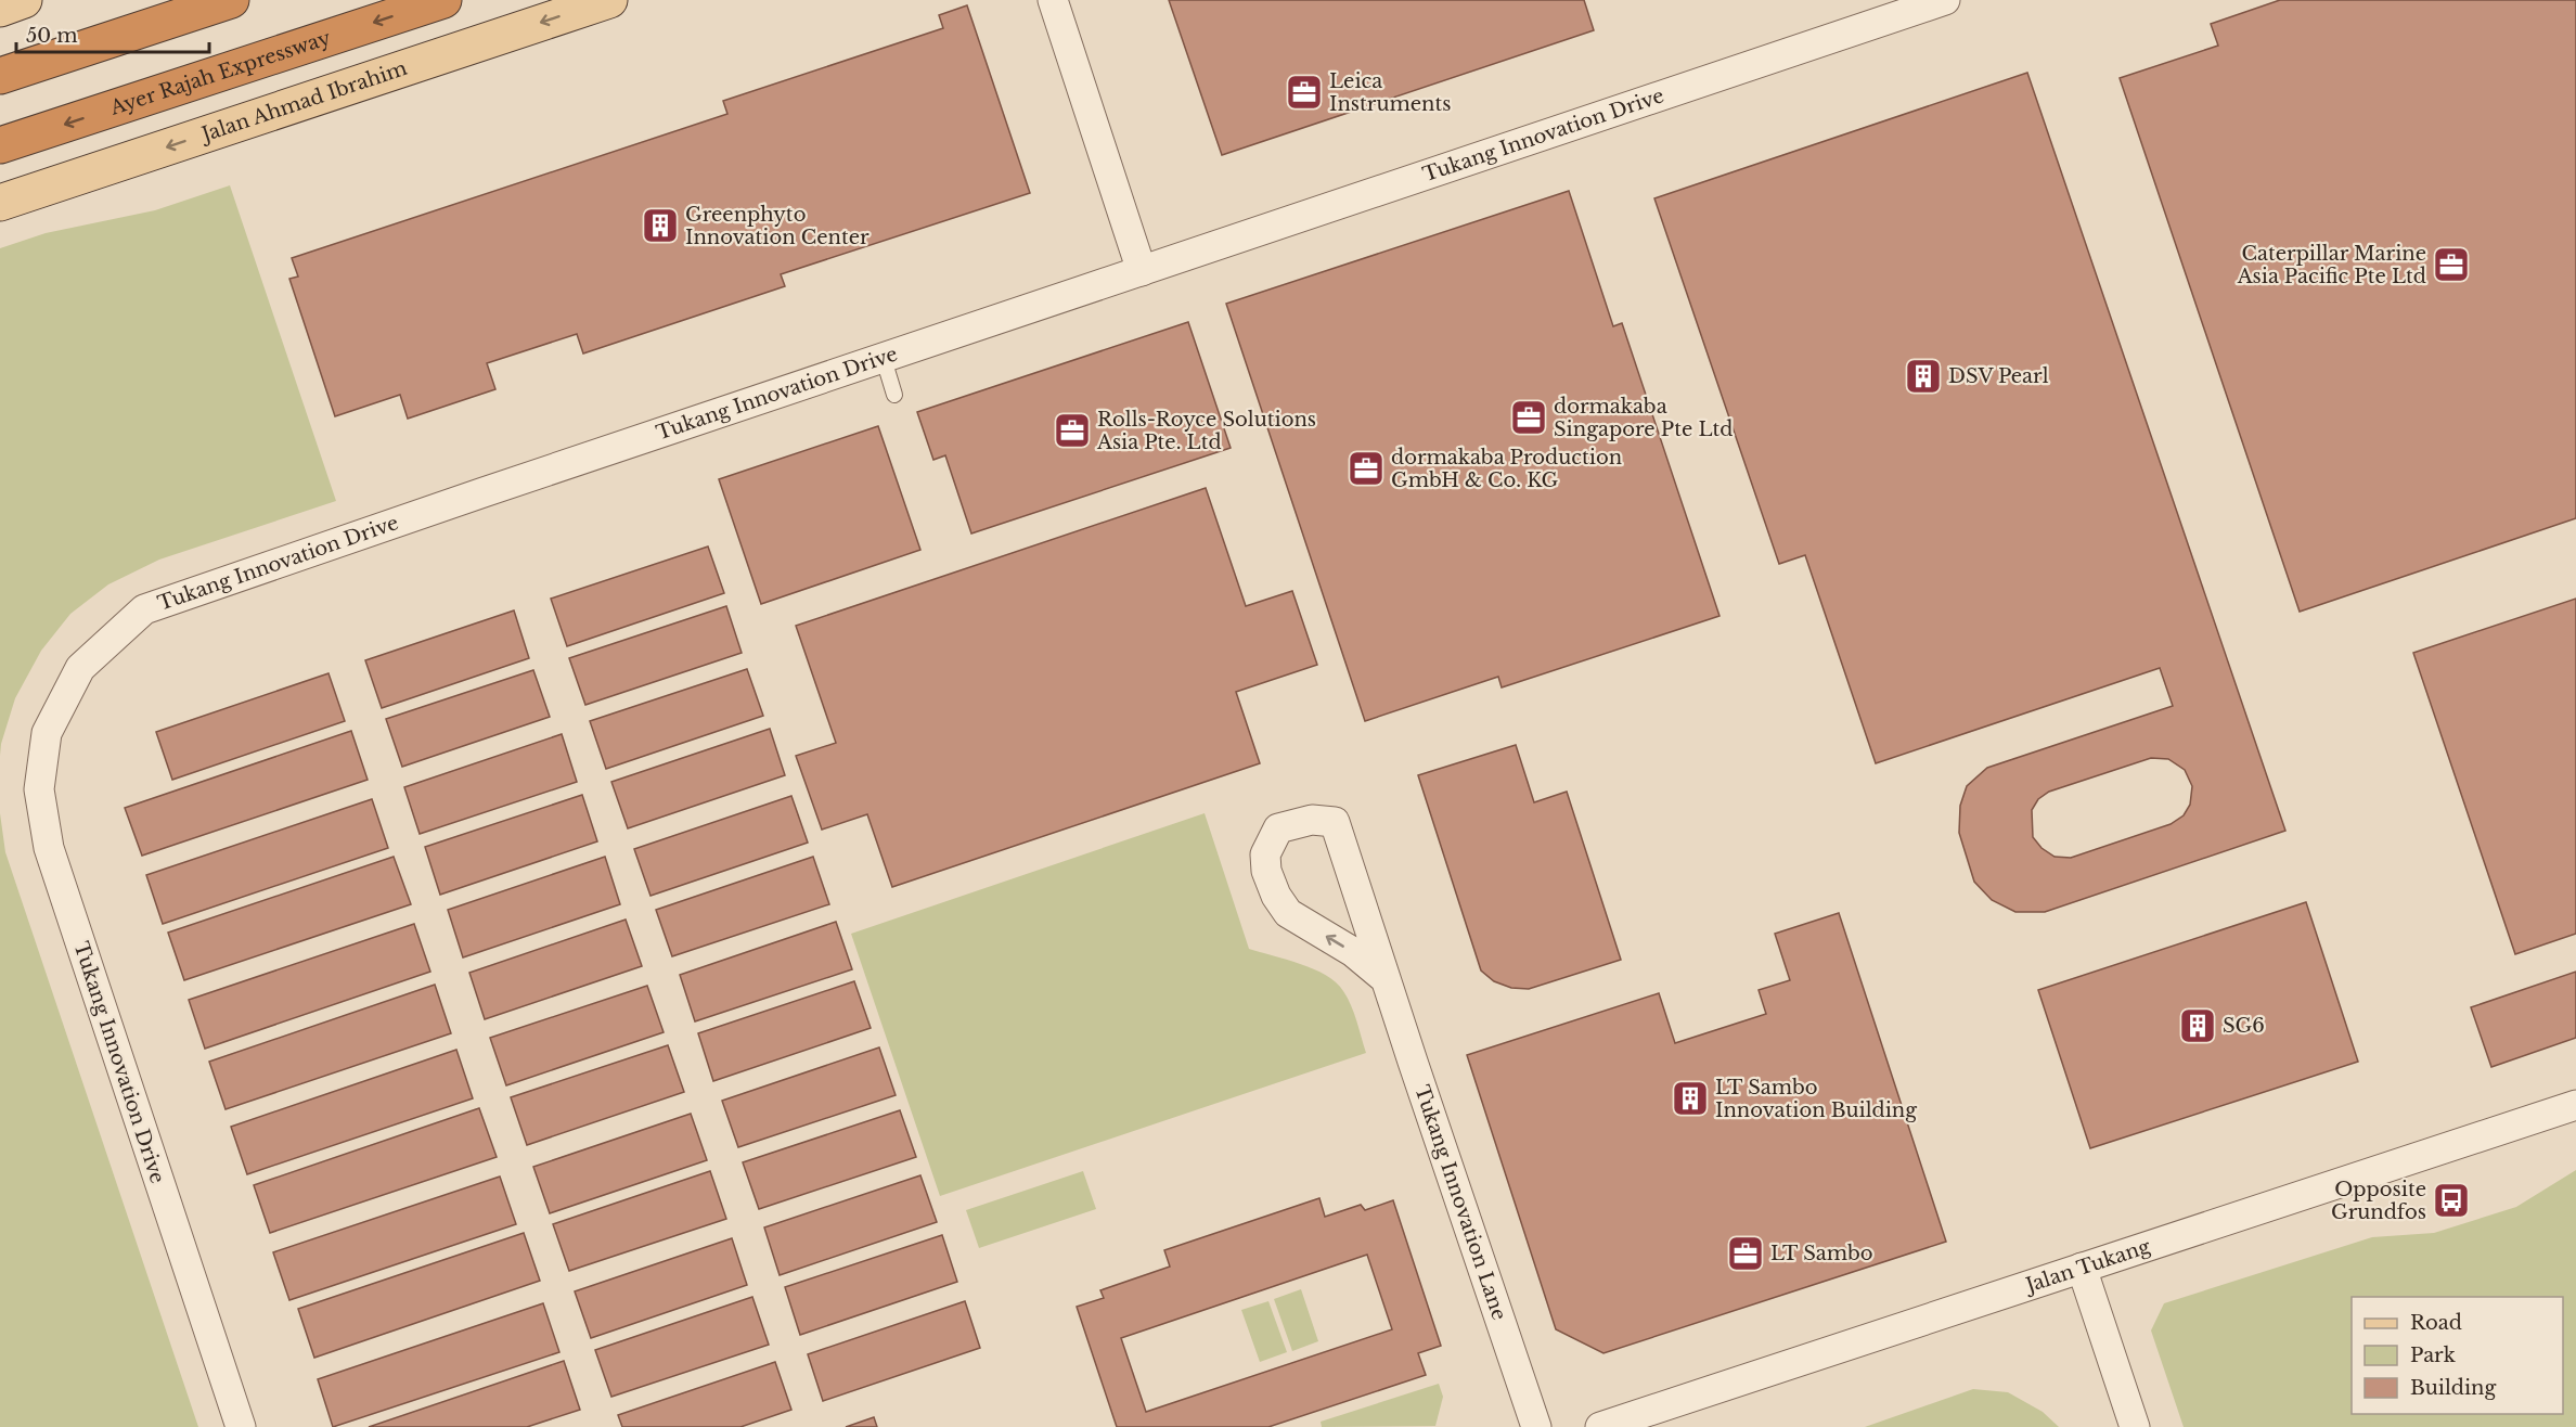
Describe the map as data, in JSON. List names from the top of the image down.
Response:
{
  "streets": {
    "highway": ["Ayer Rajah Expressway"],
    "main road": ["Jalan Ahmad Ibrahim"],
    "street": ["Tukang Innovation Drive", "Tukang Innovation Lane", "Jalan Tukang"]
  },
  "one_way": ["Jalan Ahmad Ibrahim"],
  "places": {
    "office": [
      "Leica Instruments",
      "Caterpillar Marine Asia Pacific Pte Ltd",
      "dormakaba Singapore Pte Ltd",
      "Rolls-Royce Solutions Asia Pte. Ltd",
      "dormakaba Production GmbH & Co. KG",
      "LT Sambo"
    ],
    "building": [
      "Greenphyto Innovation Center",
      "DSV Pearl",
      "SG6",
      "LT Sambo Innovation Building"
    ],
    "bus stop": ["Opposite Grundfos"]
  },
  "legend": ["Road", "Park", "Building"],
  "scale_bar": "50 m"
}
